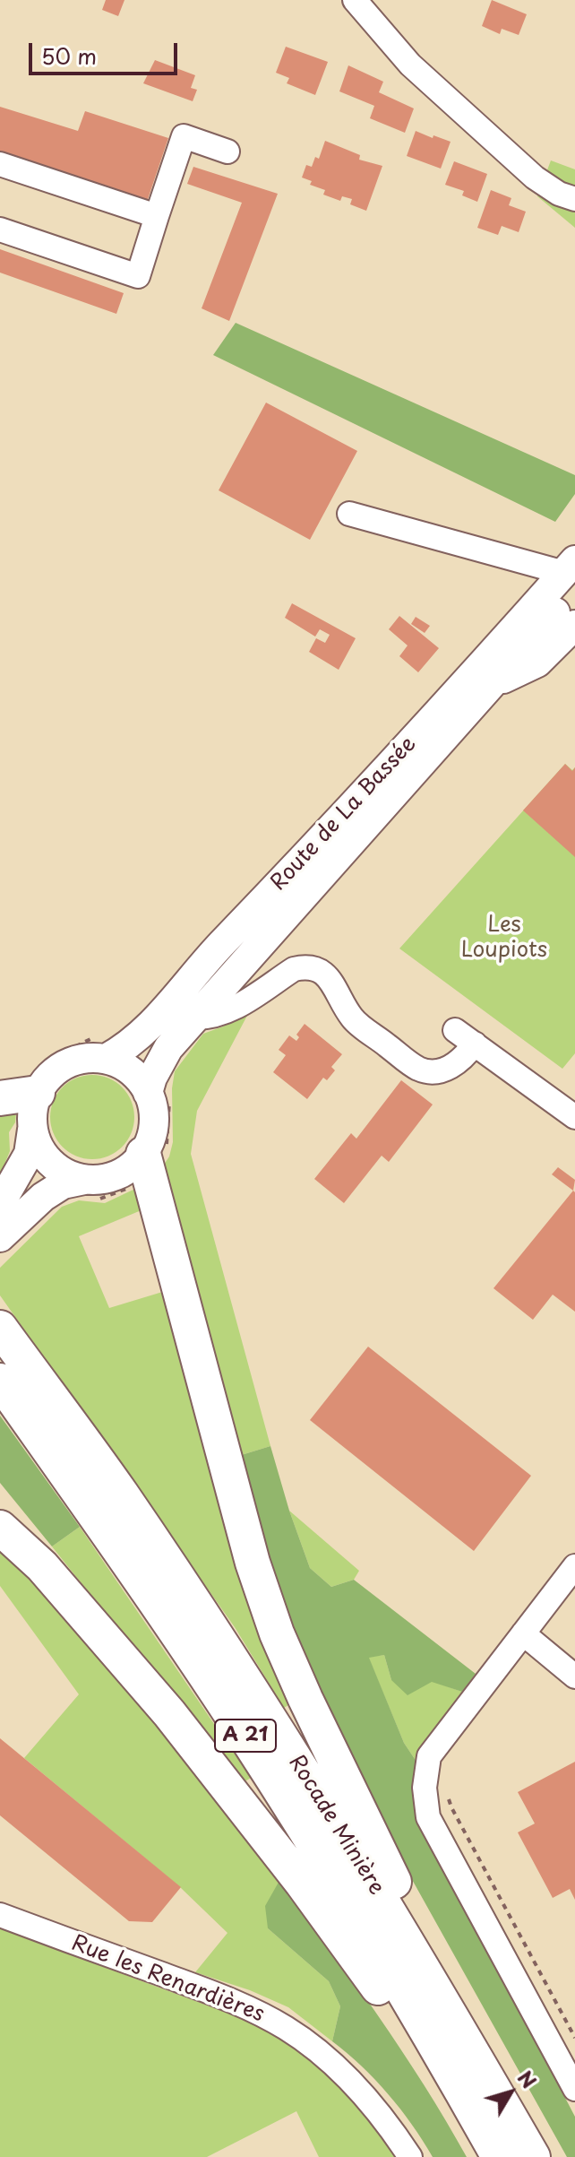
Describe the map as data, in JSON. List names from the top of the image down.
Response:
{
  "streets": {
    "highway": ["A 21", "Rocade Minière"],
    "main road": ["Route de La Bassée"],
    "street": ["Rue les Renardières"]
  },
  "parks": ["Les Loupiots"],
  "scale_bar": "50 m",
  "north": "top right"
}
